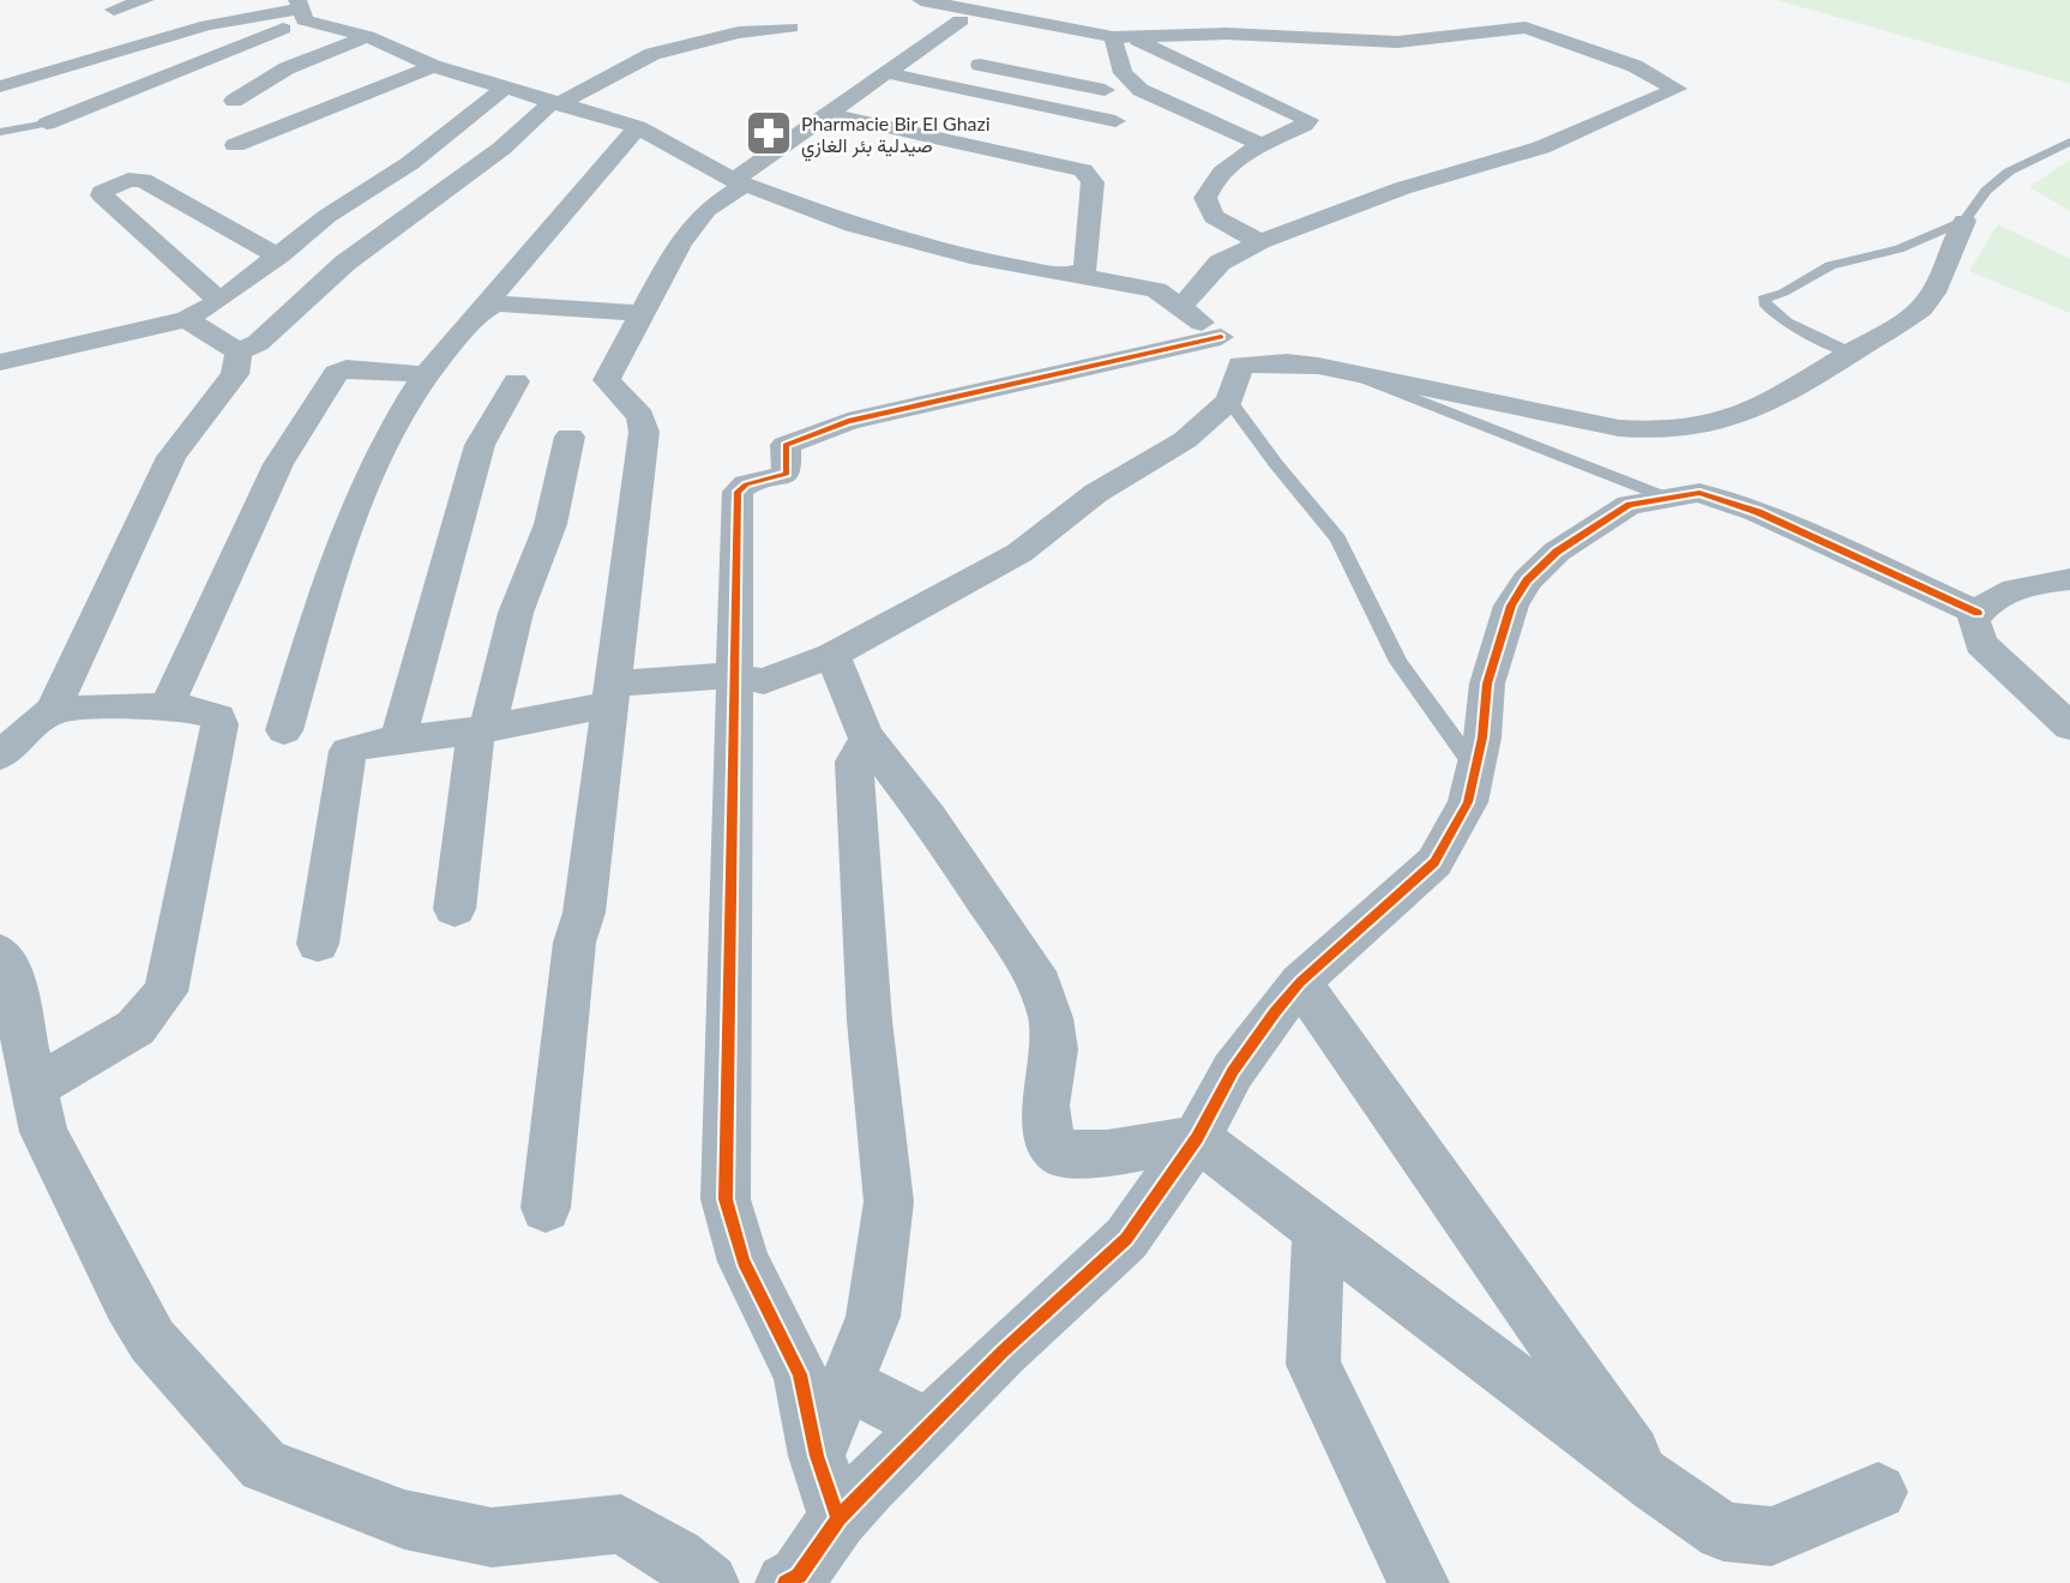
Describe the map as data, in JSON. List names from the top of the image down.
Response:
{
  "places": {
    "pharmacy": ["Pharmacie Bir El Ghazi صيدلية بئر الغازي"]
  }
}
